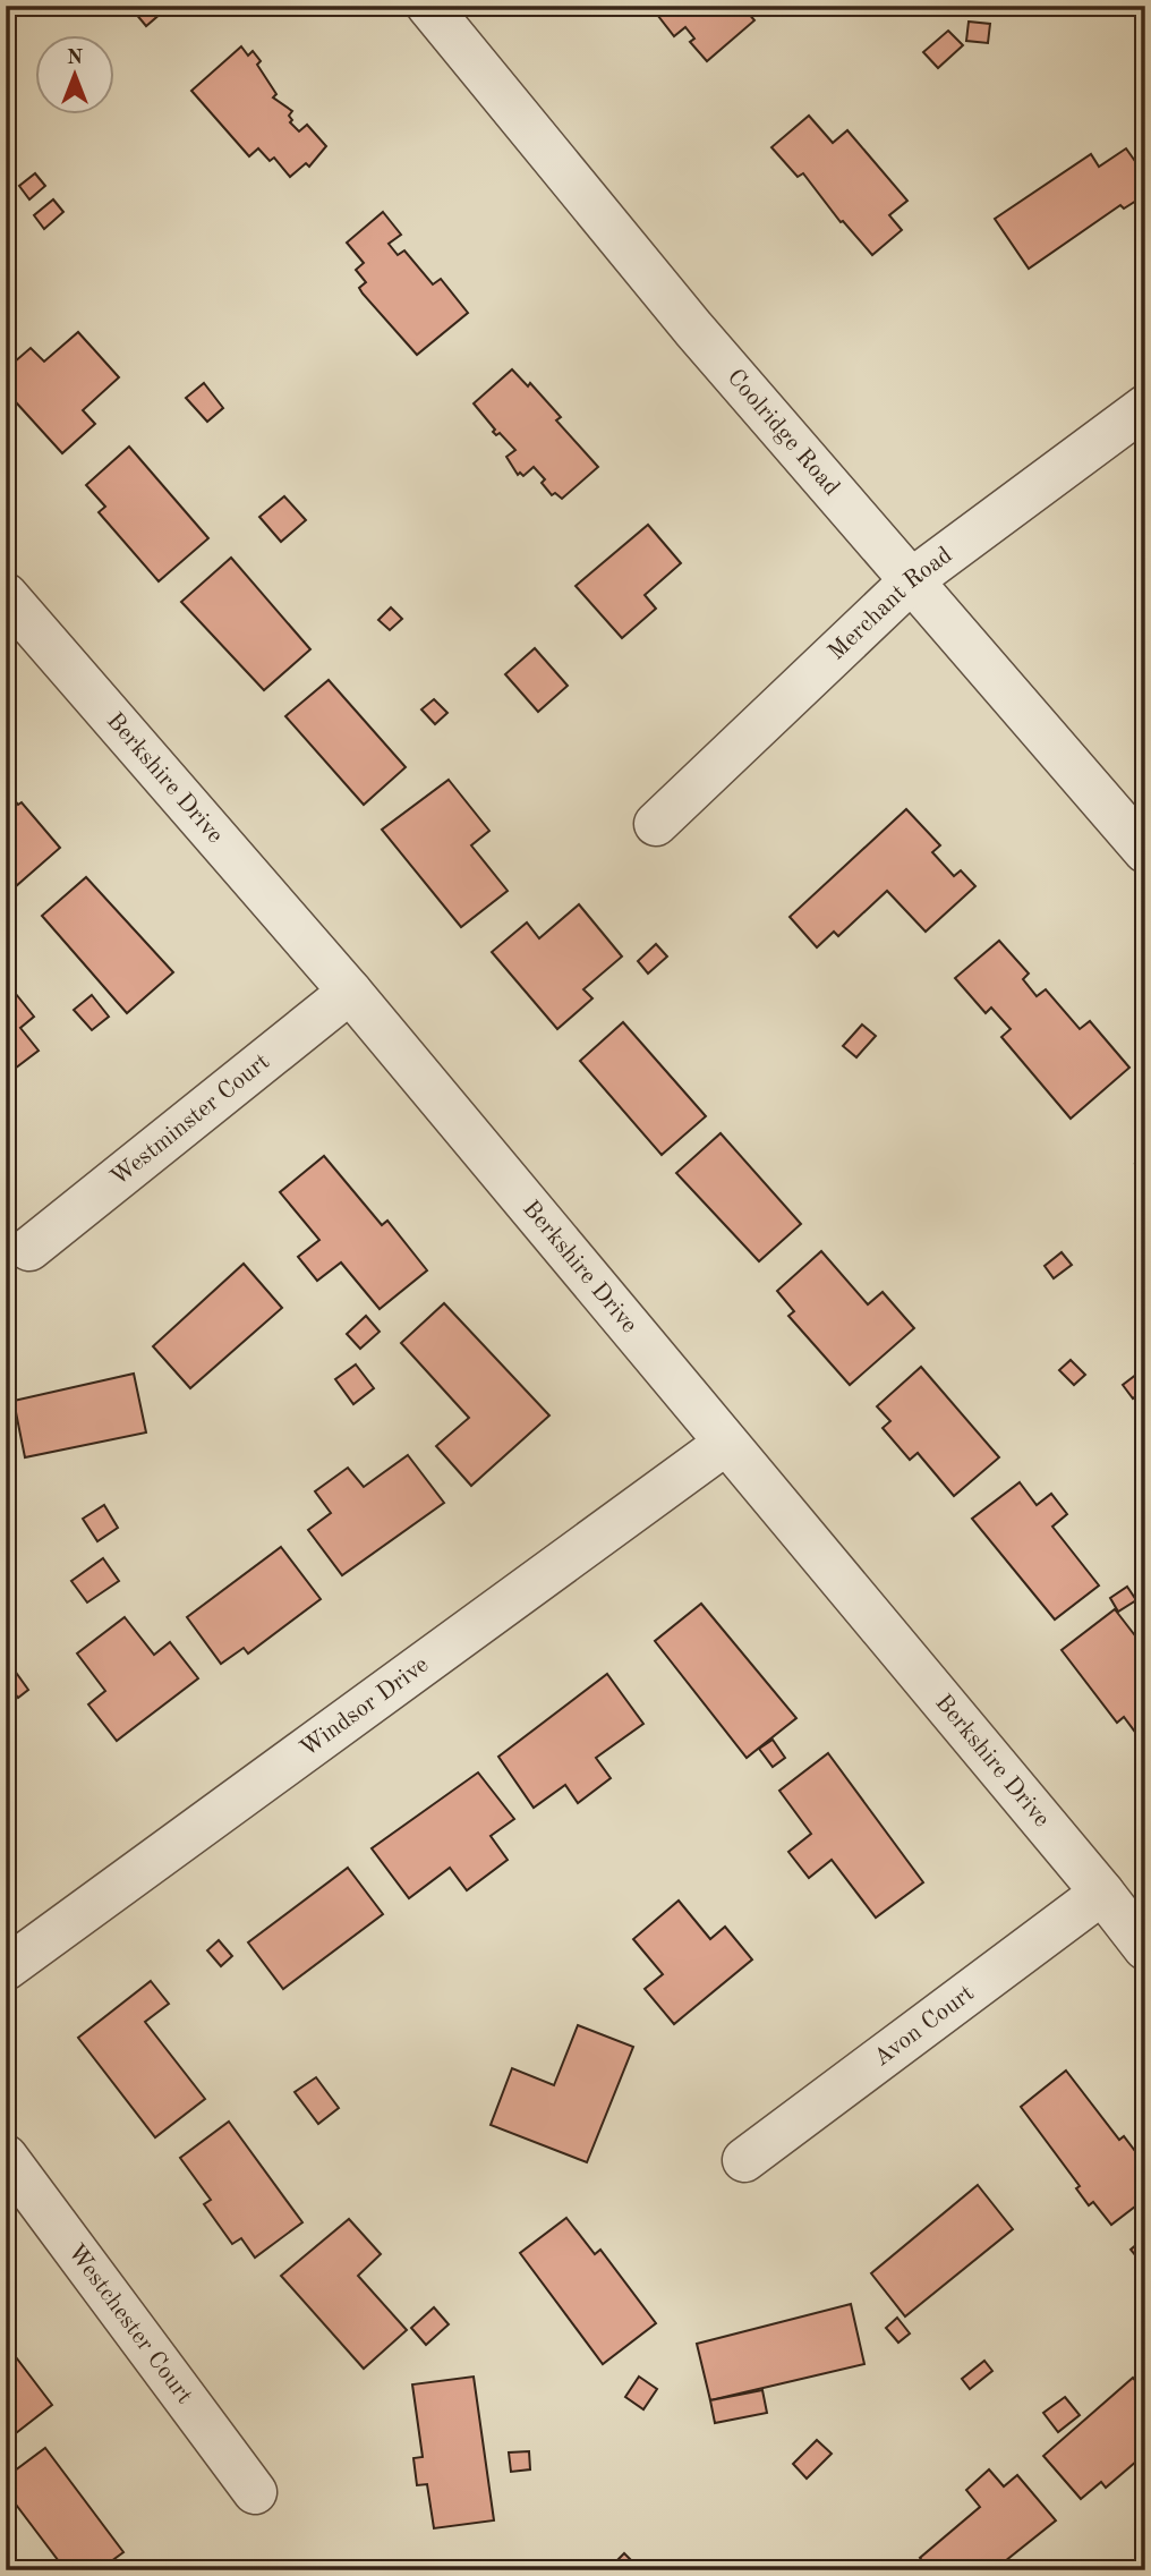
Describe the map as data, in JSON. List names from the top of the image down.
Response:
{
  "streets": {
    "street": [
      "Coolridge Road",
      "Merchant Road",
      "Berkshire Drive",
      "Westminster Court",
      "Windsor Drive",
      "Avon Court",
      "Westchester Court"
    ]
  },
  "crossings": [
    ["Coolridge Road", "Merchant Road"],
    ["Berkshire Drive", "Westminster Court"],
    ["Berkshire Drive", "Windsor Drive"],
    ["Berkshire Drive", "Avon Court"]
  ],
  "north": "top"
}
